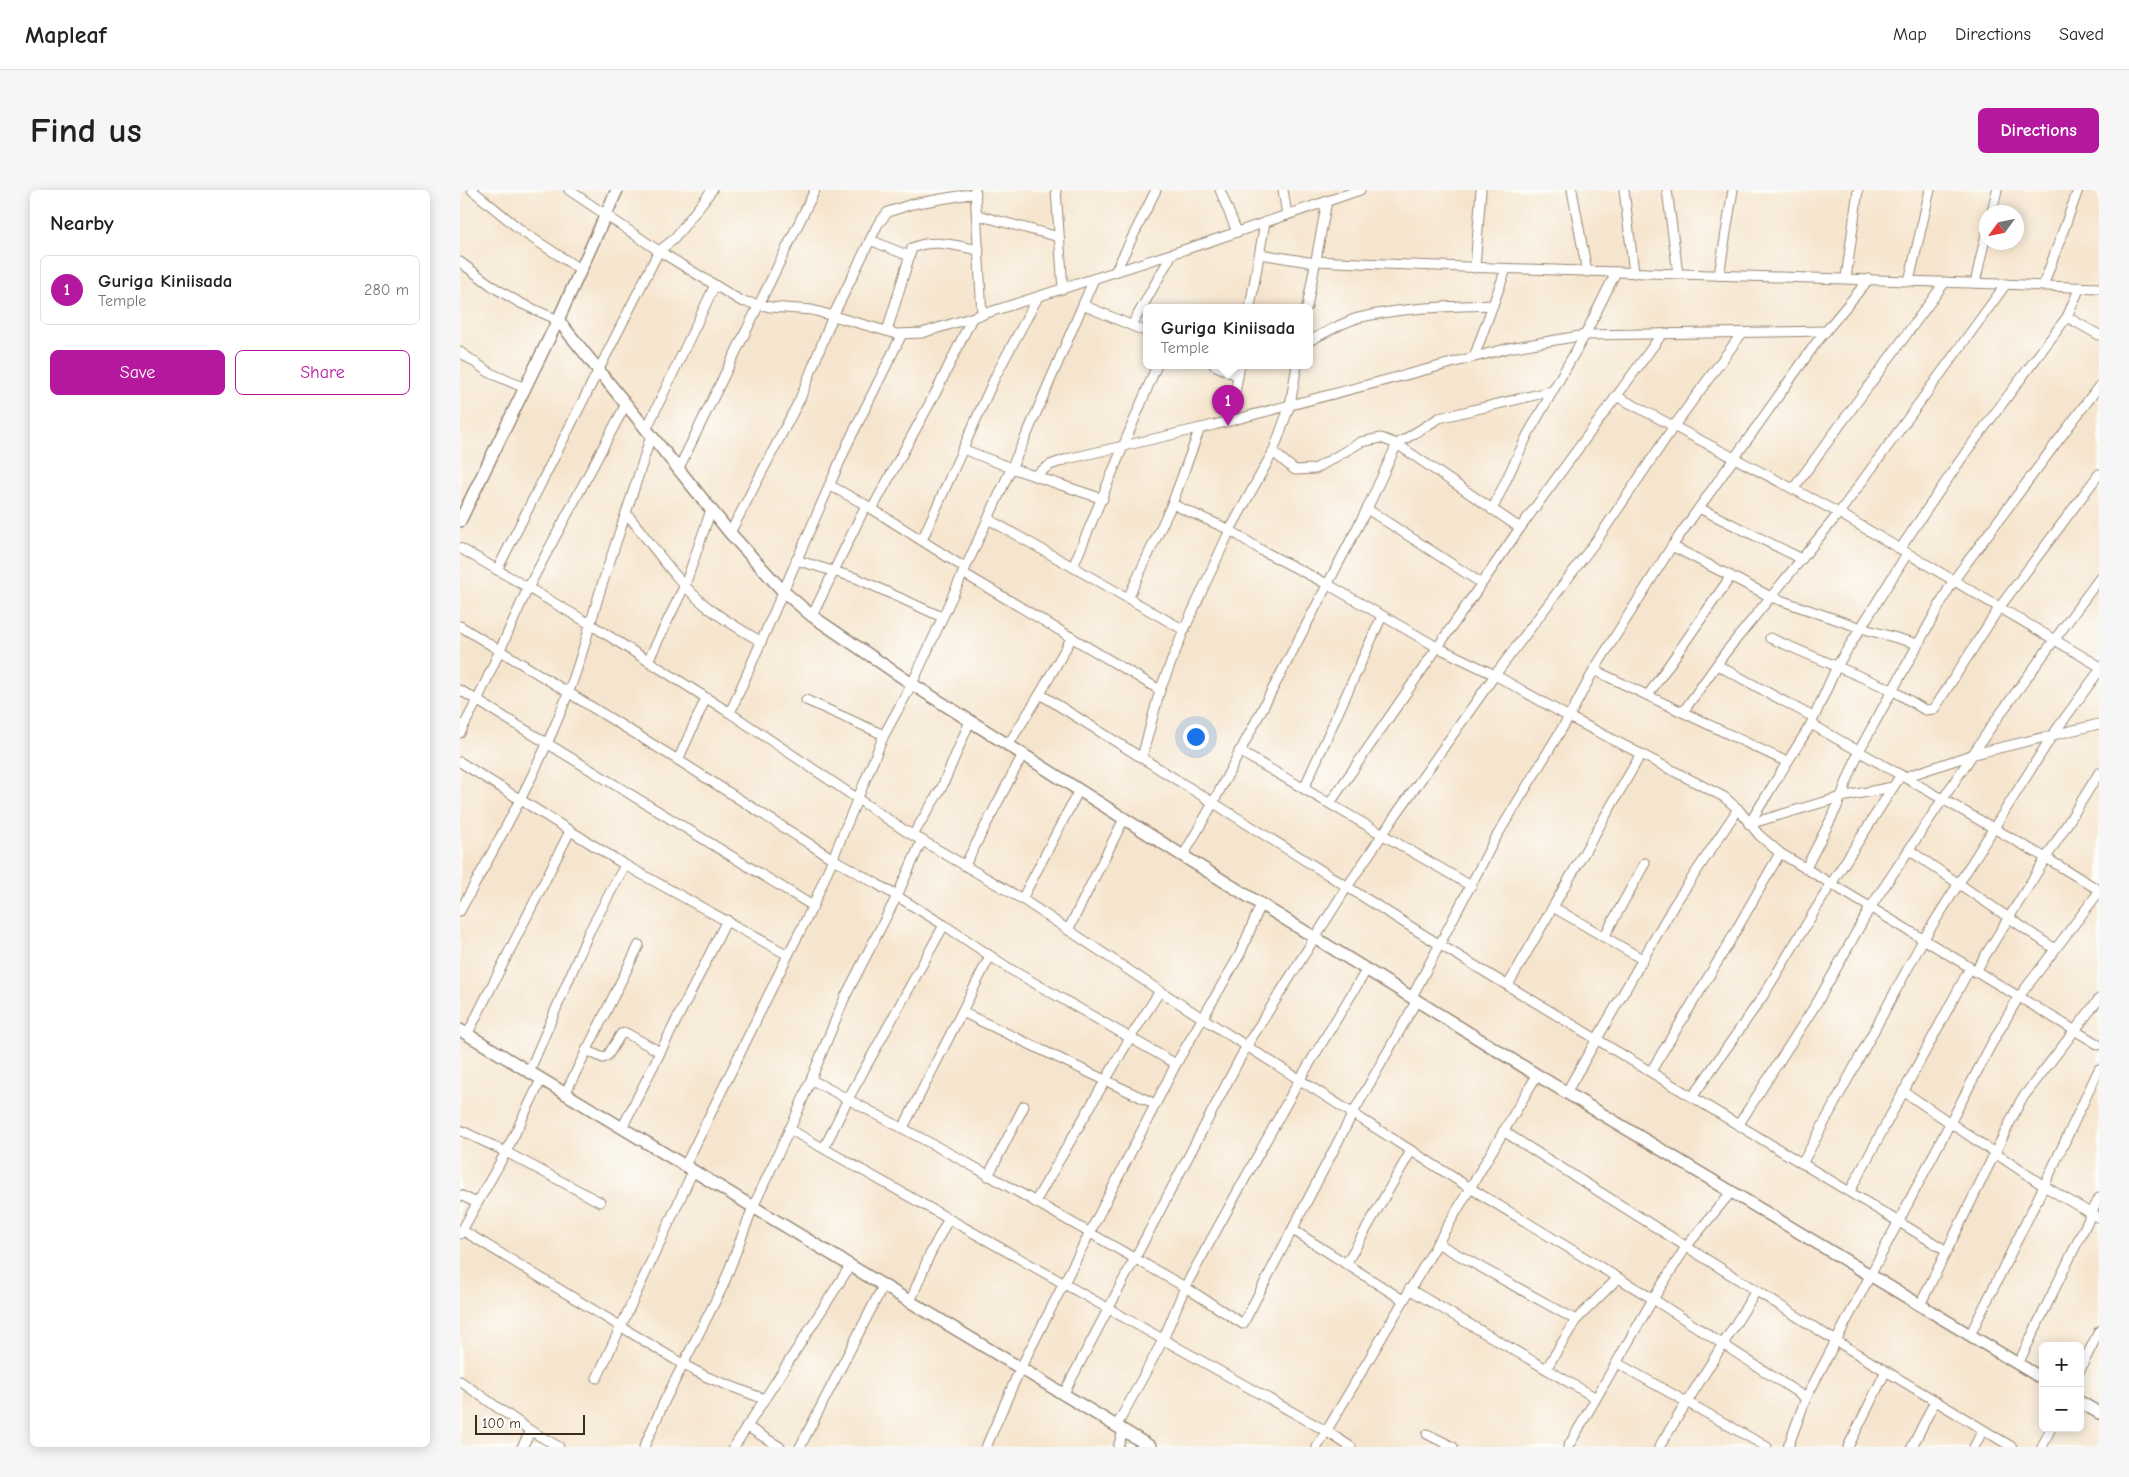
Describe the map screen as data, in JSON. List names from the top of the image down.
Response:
{
  "scale_bar": "100 m",
  "north": "bottom left",
  "page": {
    "header": "Mapleaf",
    "nav": ["Map", "Directions", "Saved"],
    "buttons": [
      "Directions",
      ["Save", "Share"]
    ],
    "title": "Find us",
    "heading": "Nearby",
    "list": [
      {
        "mark": "1",
        "name": "Guriga Kiniisada",
        "note": "Temple",
        "value": "280 m"
      }
    ],
    "popup": ["Guriga Kiniisada", "Temple"],
    "pins": "1",
    "map_buttons": ["+", "−"],
    "scale": "100 m"
  }
}
